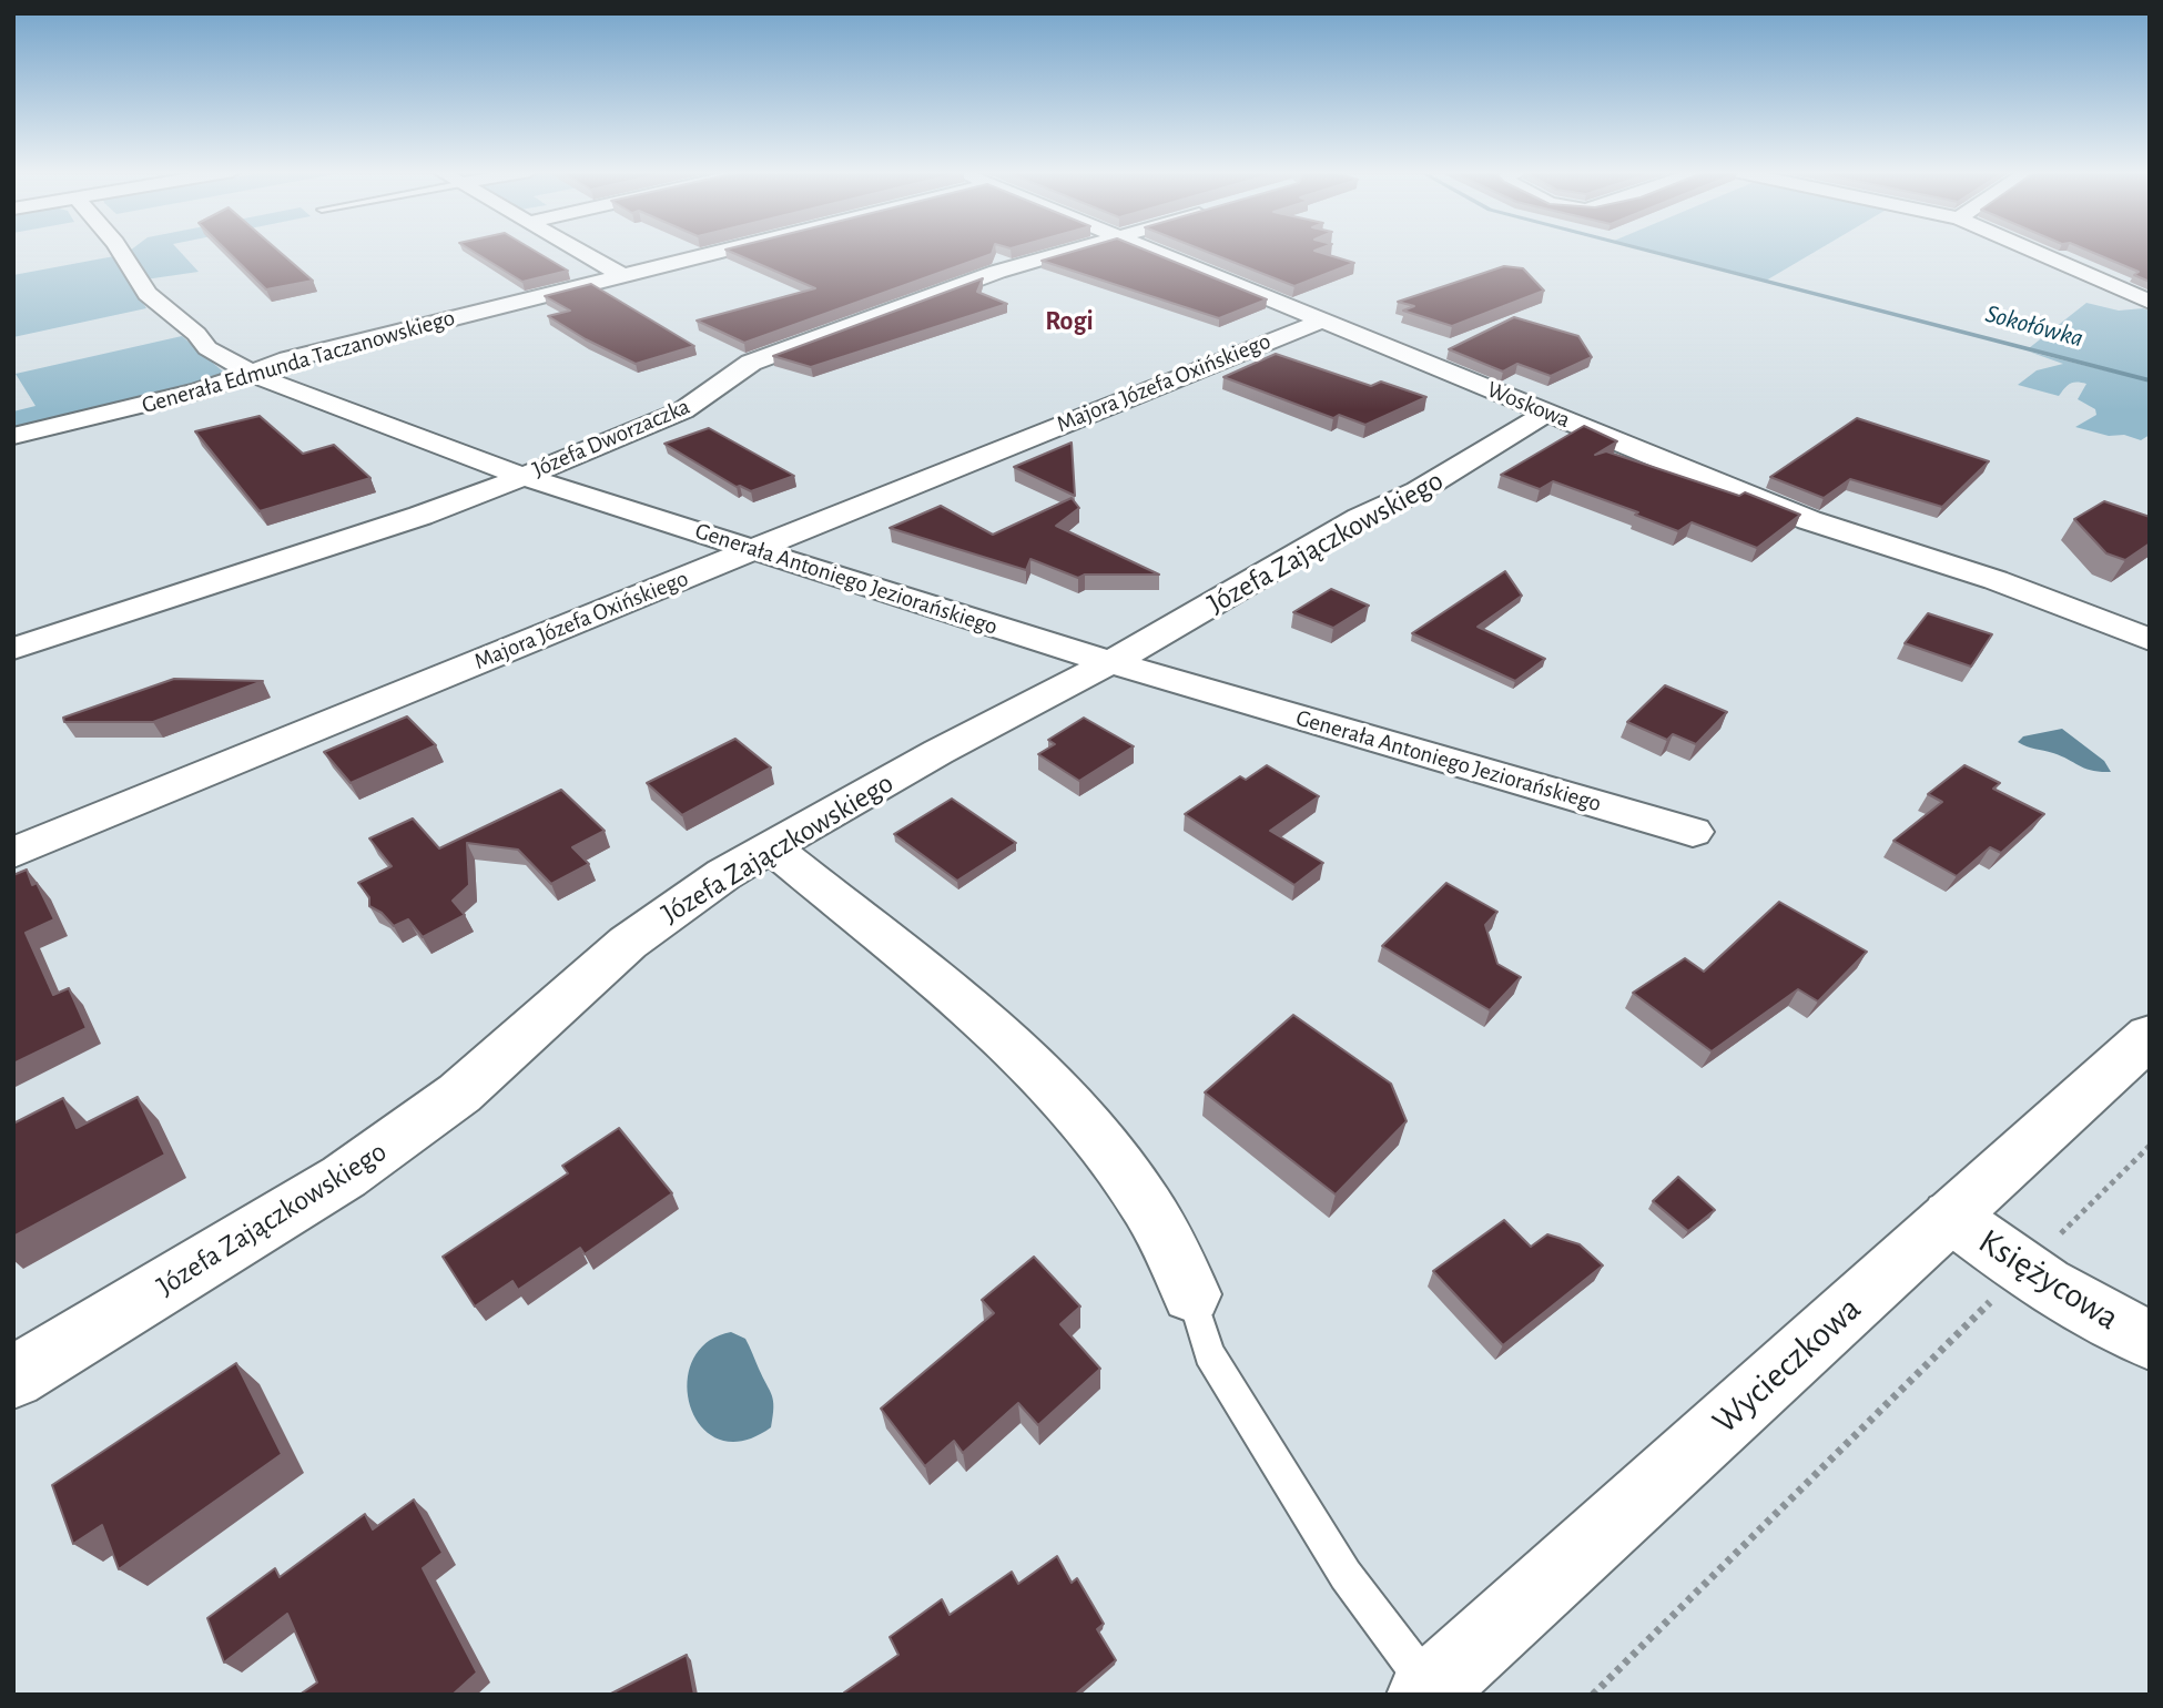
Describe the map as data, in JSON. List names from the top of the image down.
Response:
{
  "streets": {
    "street": [
      "Generała Edmunda Taczanowskiego",
      "Majora Józefa Oxińskiego",
      "Woskowa",
      "Józefa Dworzaczka",
      "Józefa Zajączkowskiego",
      "Generała Antoniego Jeziorańskiego",
      "Księżycowa",
      "Wycieczkowa"
    ]
  },
  "crossings": [
    ["Generała Edmunda Taczanowskiego", "Generała Antoniego Jeziorańskiego"],
    ["Majora Józefa Oxińskiego", "Woskowa"],
    ["Majora Józefa Oxińskiego", "Generała Antoniego Jeziorańskiego"],
    ["Woskowa", "Józefa Zajączkowskiego"],
    ["Józefa Dworzaczka", "Generała Antoniego Jeziorańskiego"],
    ["Józefa Zajączkowskiego", "Generała Antoniego Jeziorańskiego"],
    ["Księżycowa", "Wycieczkowa"]
  ],
  "districts": ["Rogi"],
  "water": ["Sokołówka"]
}
